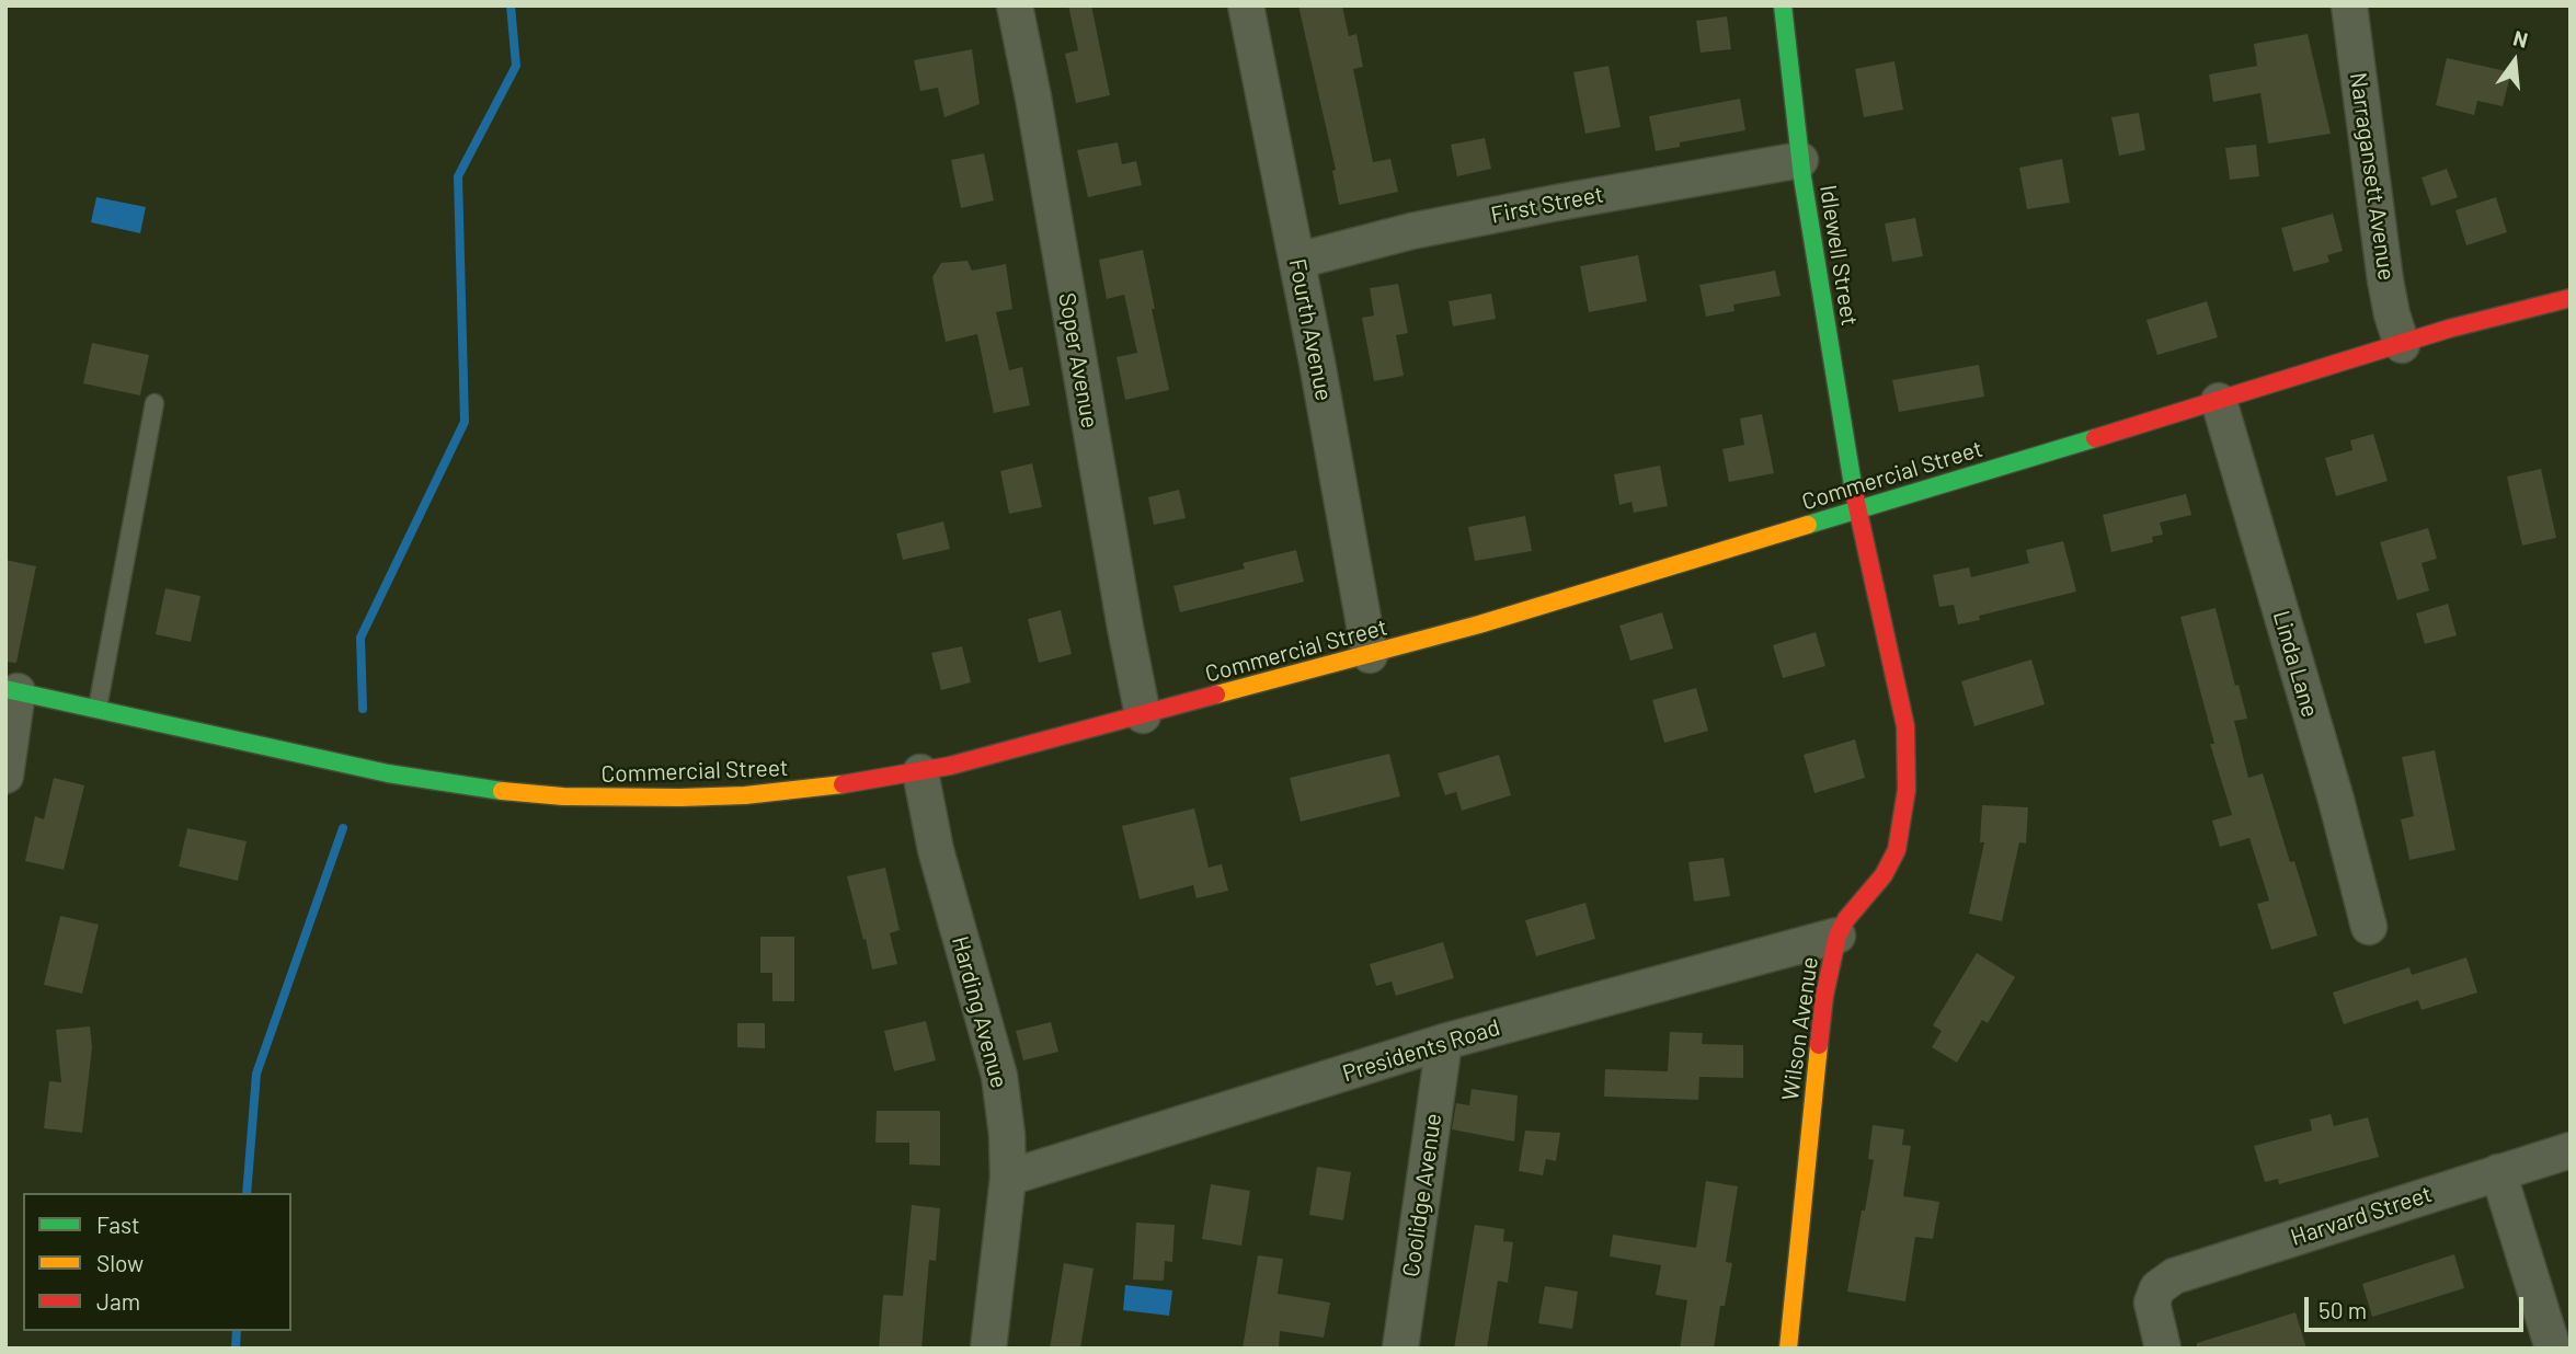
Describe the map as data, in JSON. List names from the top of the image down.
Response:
{
  "streets": {
    "main road": ["Idlewell Street", "Commercial Street", "Wilson Avenue"],
    "street": [
      "Narragansett Avenue",
      "First Street",
      "Fourth Avenue",
      "Soper Avenue",
      "Linda Lane",
      "Harding Avenue",
      "Presidents Road",
      "Coolidge Avenue",
      "Harvard Street"
    ]
  },
  "crossings": [
    ["Narragansett Avenue", "Commercial Street"],
    ["First Street", "Idlewell Street"],
    ["First Street", "Fourth Avenue"],
    ["Idlewell Street", "Commercial Street"],
    ["Idlewell Street", "Wilson Avenue"],
    ["Fourth Avenue", "Commercial Street"],
    ["Soper Avenue", "Commercial Street"],
    ["Commercial Street", "Linda Lane"],
    ["Commercial Street", "Harding Avenue"],
    ["Commercial Street", "Wilson Avenue"],
    ["Harding Avenue", "Presidents Road"],
    ["Wilson Avenue", "Presidents Road"],
    ["Presidents Road", "Coolidge Avenue"]
  ],
  "legend": ["Fast", "Slow", "Jam"],
  "scale_bar": "50 m",
  "north": "top"
}
